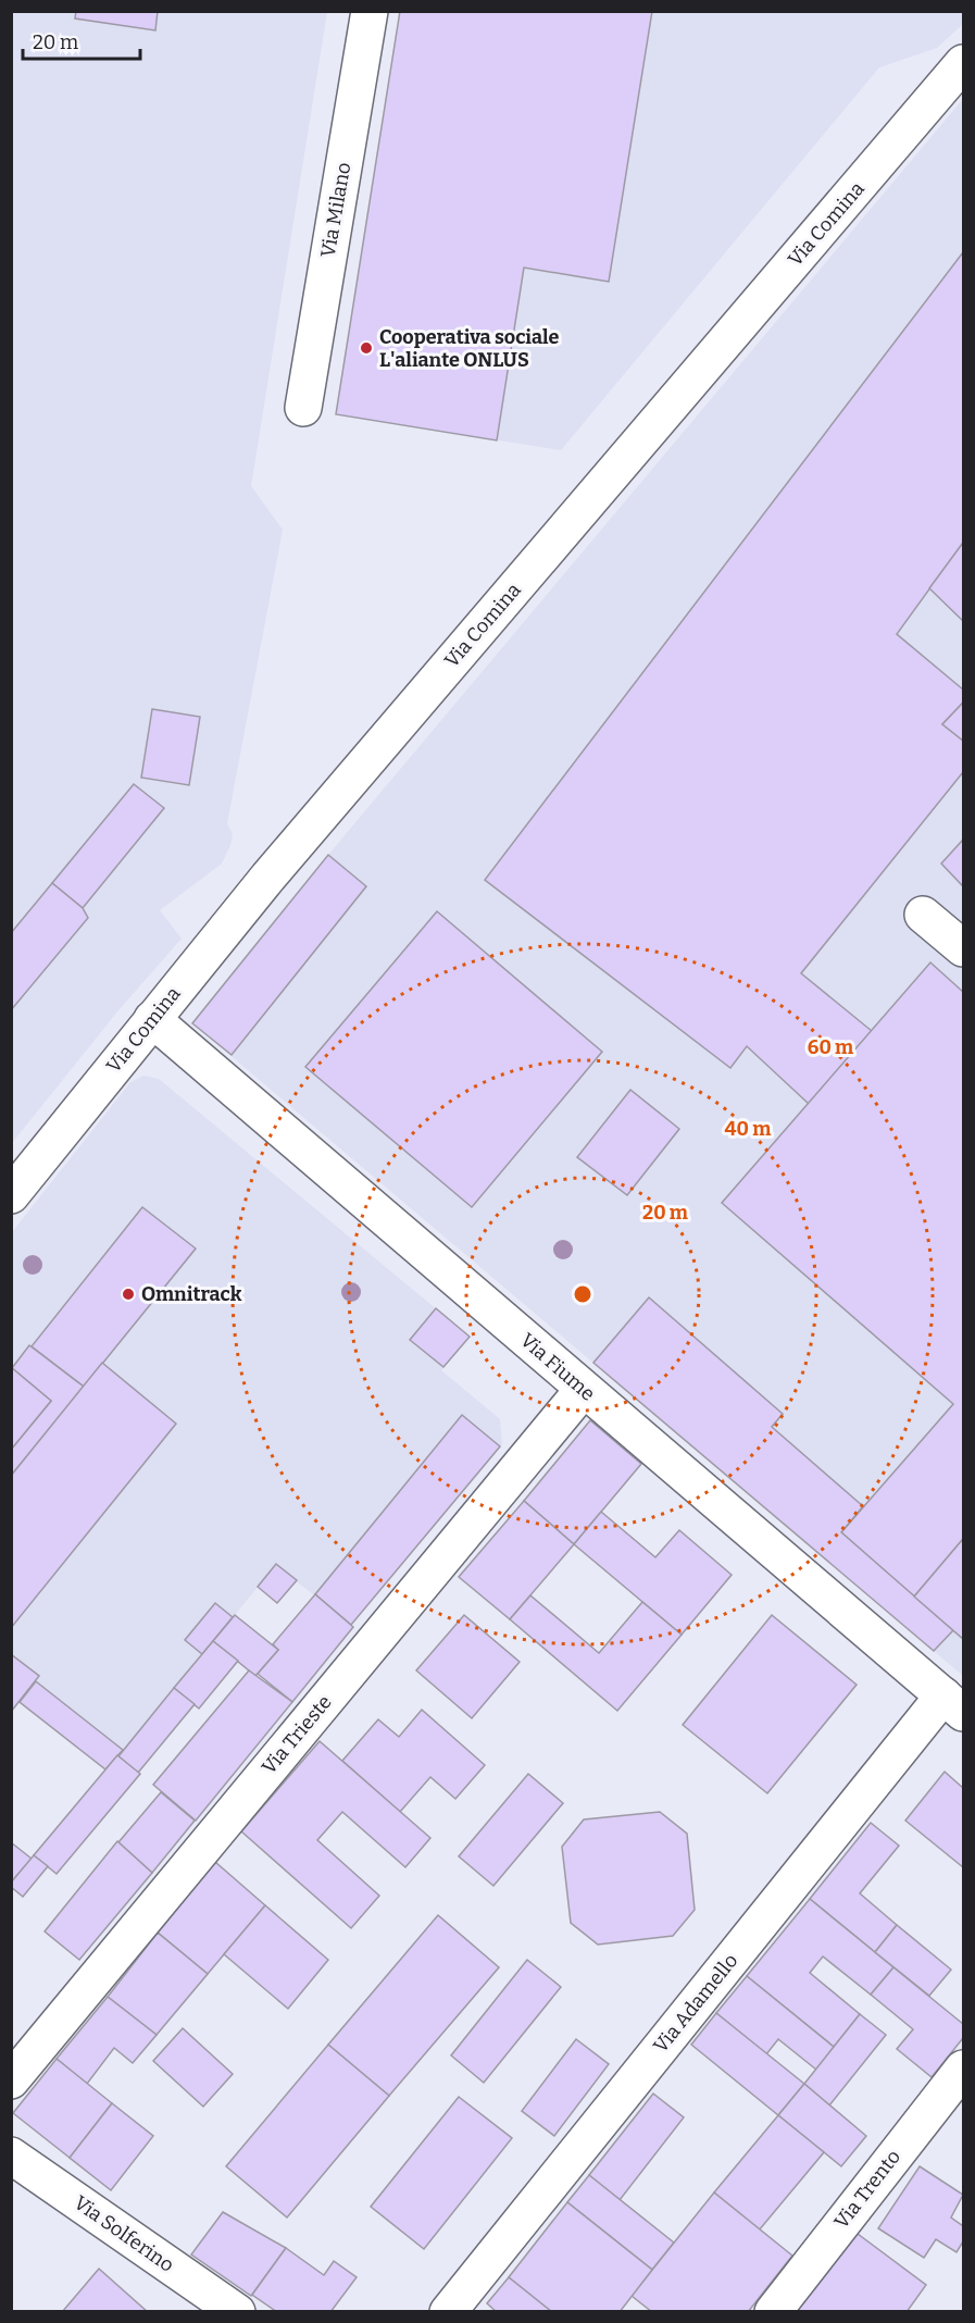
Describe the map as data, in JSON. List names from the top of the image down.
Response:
{
  "streets": {
    "street": [
      "Via Milano",
      "Via Comina",
      "Via Fiume",
      "Via Trieste",
      "Via Adamello",
      "Via Trento",
      "Via Solferino"
    ]
  },
  "crossings": [
    ["Via Comina", "Via Fiume"],
    ["Via Fiume", "Via Trieste"],
    ["Via Fiume", "Via Adamello"]
  ],
  "places": ["Cooperativa sociale L'aliante ONLUS", "Omnitrack"],
  "scale_bar": "20 m",
  "rings": ["60 m", "40 m", "20 m"]
}
